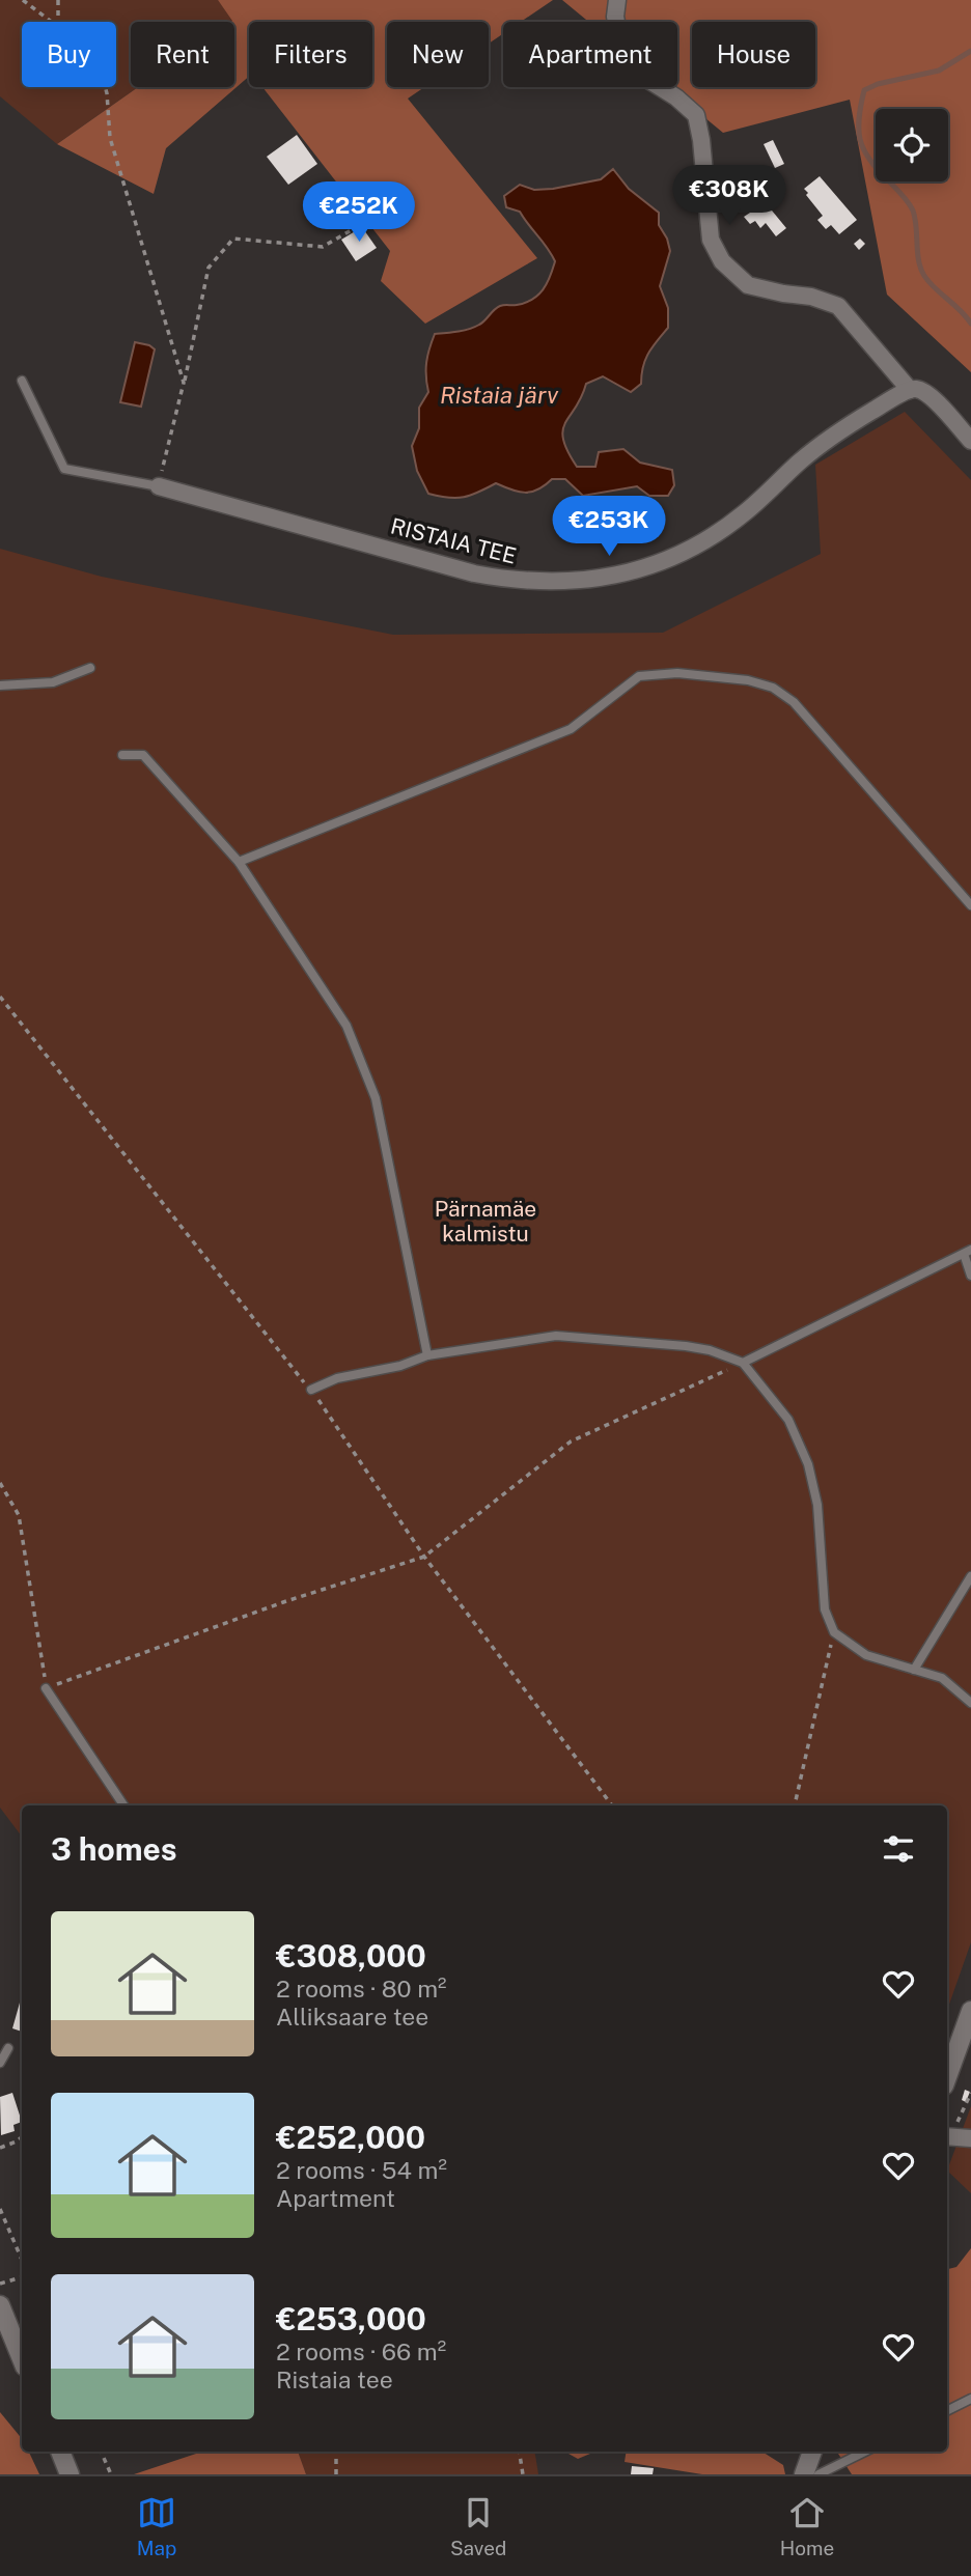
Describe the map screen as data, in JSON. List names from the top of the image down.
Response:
{
  "streets": {
    "street": ["RISTAIA TEE"]
  },
  "water": ["Ristaia järv"],
  "parks": ["Pärnamäe kalmistu"],
  "page": {
    "chip": [
      "Buy",
      "Rent",
      "Filters",
      "New",
      "Apartment",
      "House"
    ],
    "price": ["€308K", "€252K", "€253K"],
    "heading": "3 homes",
    "list": [
      {
        "name": "€308,000",
        "note": "2 rooms · 80 m² · Alliksaare tee"
      },
      {
        "name": "€252,000",
        "note": "2 rooms · 54 m² · Apartment"
      },
      {
        "name": "€253,000",
        "note": "2 rooms · 66 m² · Ristaia tee"
      }
    ],
    "tabs": ["Map", "Saved", "Home"]
  }
}
